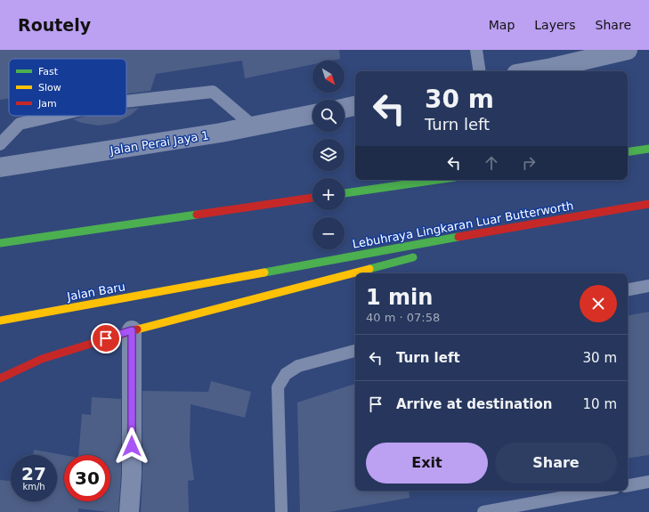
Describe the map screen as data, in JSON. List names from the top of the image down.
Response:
{
  "streets": {
    "highway": ["Lebuhraya Lingkaran Luar Butterworth", "Jalan Baru"],
    "street": ["Jalan Perai Jaya 1"]
  },
  "crossings": [
    ["Lebuhraya Lingkaran Luar Butterworth", "Jalan Baru"]
  ],
  "legend": ["Fast", "Slow", "Jam"],
  "north": "bottom right",
  "page": {
    "header": "Routely",
    "nav": ["Map", "Layers", "Share"],
    "map_buttons": ["+", "−"],
    "turn": ["30 m", "Turn left"],
    "heading": ["1 min", "40 m · 07:58"],
    "list": [
      {
        "name": "Turn left",
        "value": "30 m"
      },
      {
        "name": "Arrive at destination",
        "value": "10 m"
      }
    ],
    "buttons": ["Exit", "Share"],
    "speed": "27 km/h",
    "limit": "30"
  }
}
